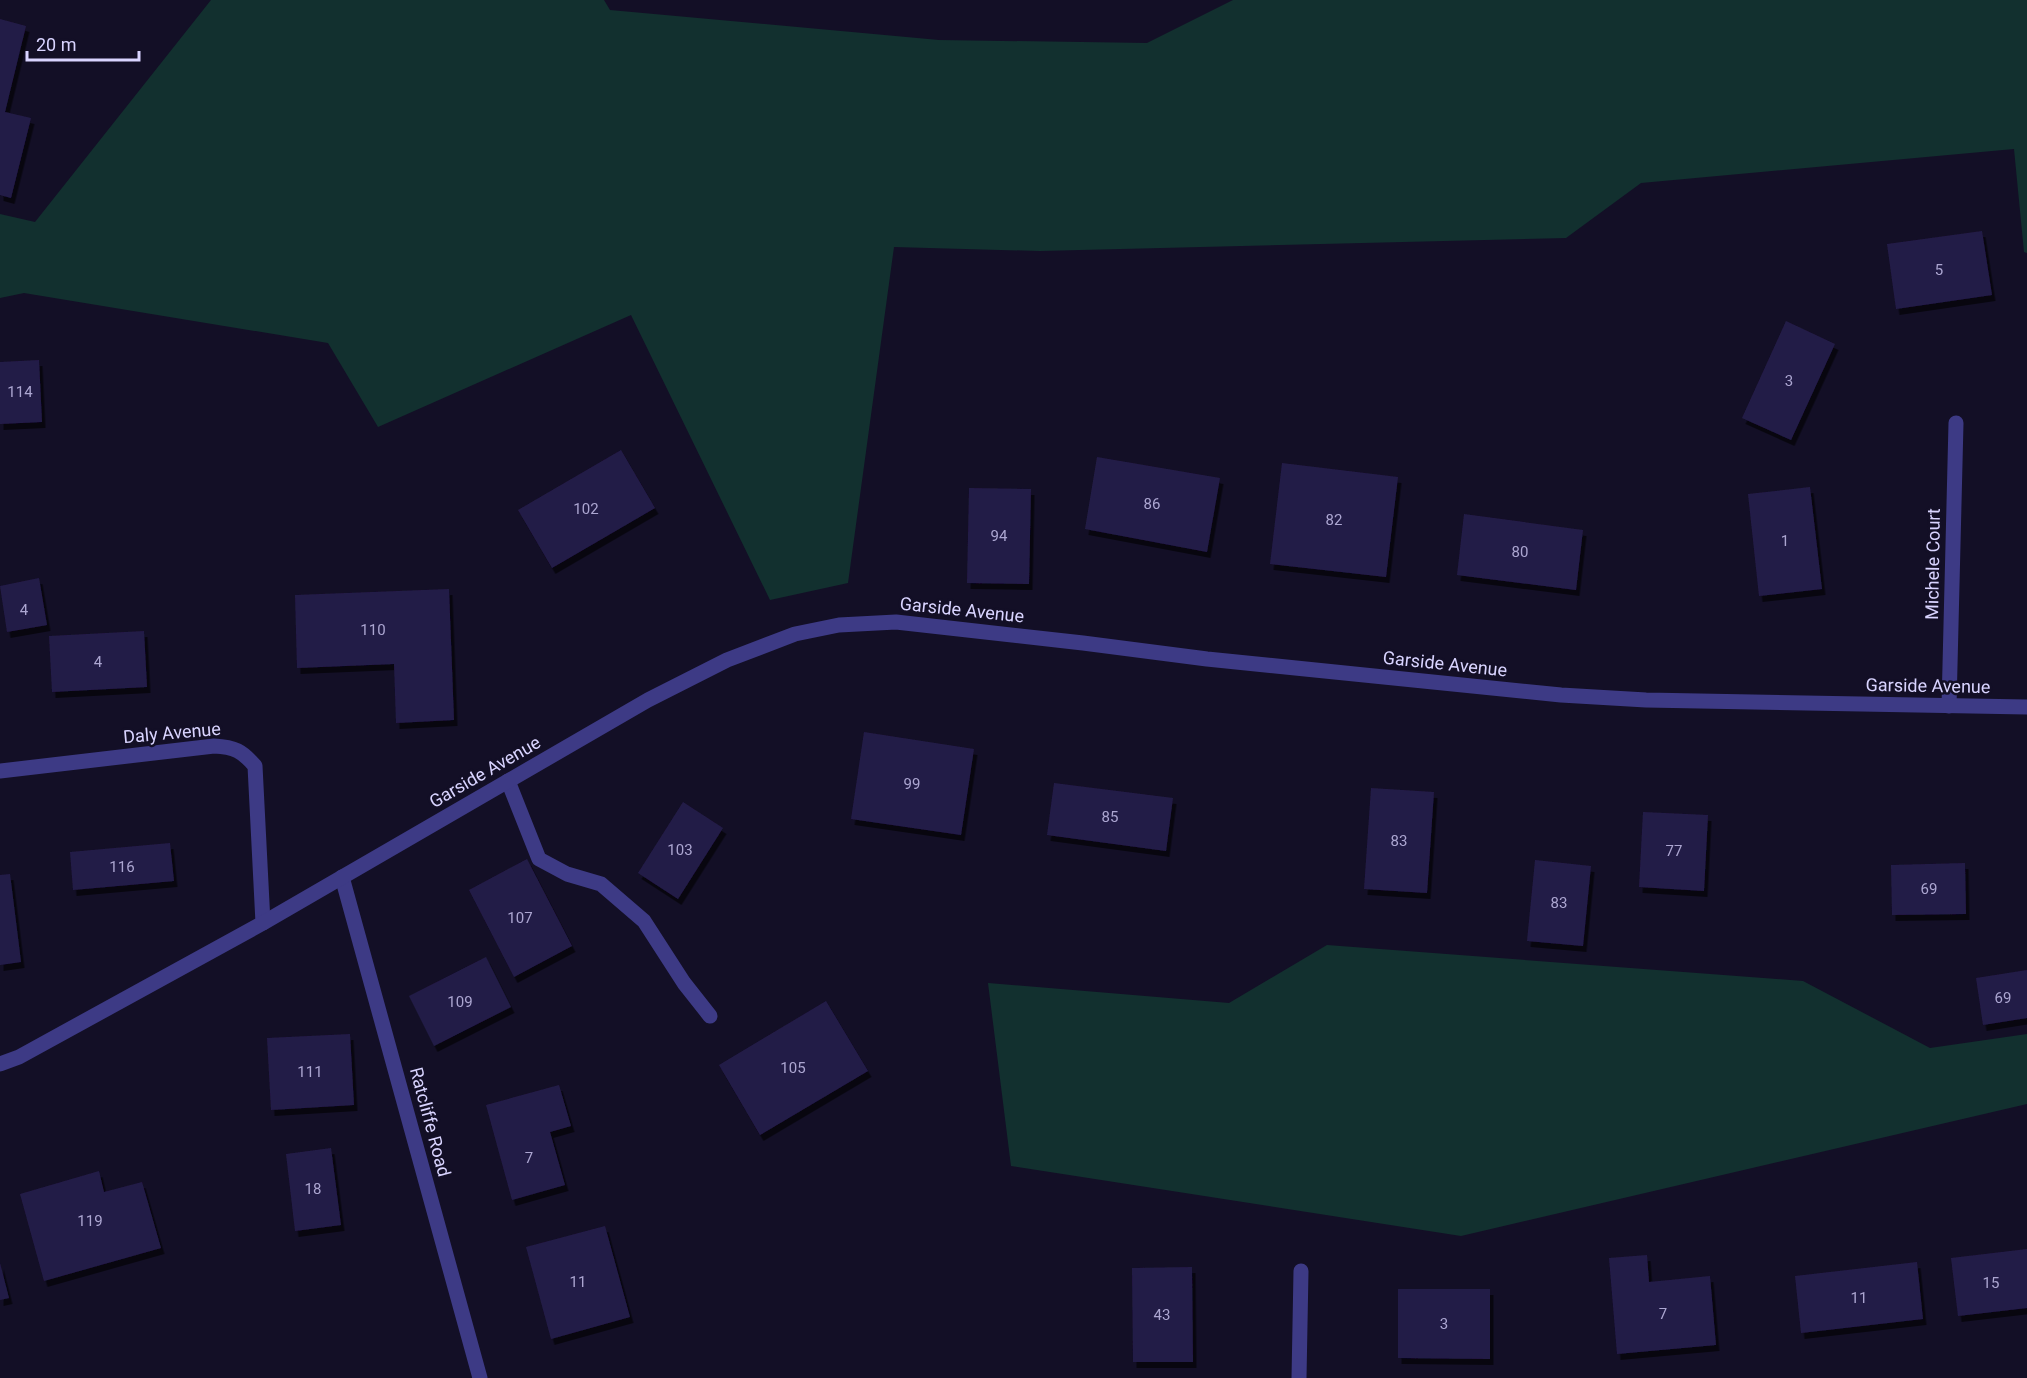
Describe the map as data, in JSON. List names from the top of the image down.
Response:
{
  "streets": {
    "street": [
      "Michele Court",
      "Garside Avenue",
      "Daly Avenue",
      "Ratcliffe Road"
    ]
  },
  "crossings": [
    ["Michele Court", "Garside Avenue"],
    ["Garside Avenue", "Daly Avenue"],
    ["Garside Avenue", "Ratcliffe Road"]
  ],
  "house_numbers": [
    "5",
    "3",
    "114",
    "86",
    "102",
    "82",
    "94",
    "1",
    "80",
    "4",
    "110",
    "4",
    "99",
    "85",
    "83",
    "103",
    "77",
    "116",
    "69",
    "83",
    "107",
    "69",
    "109",
    "105",
    "111",
    "7",
    "18",
    "119",
    "11",
    "15",
    "11",
    "7",
    "43",
    "3"
  ],
  "scale_bar": "20 m"
}
